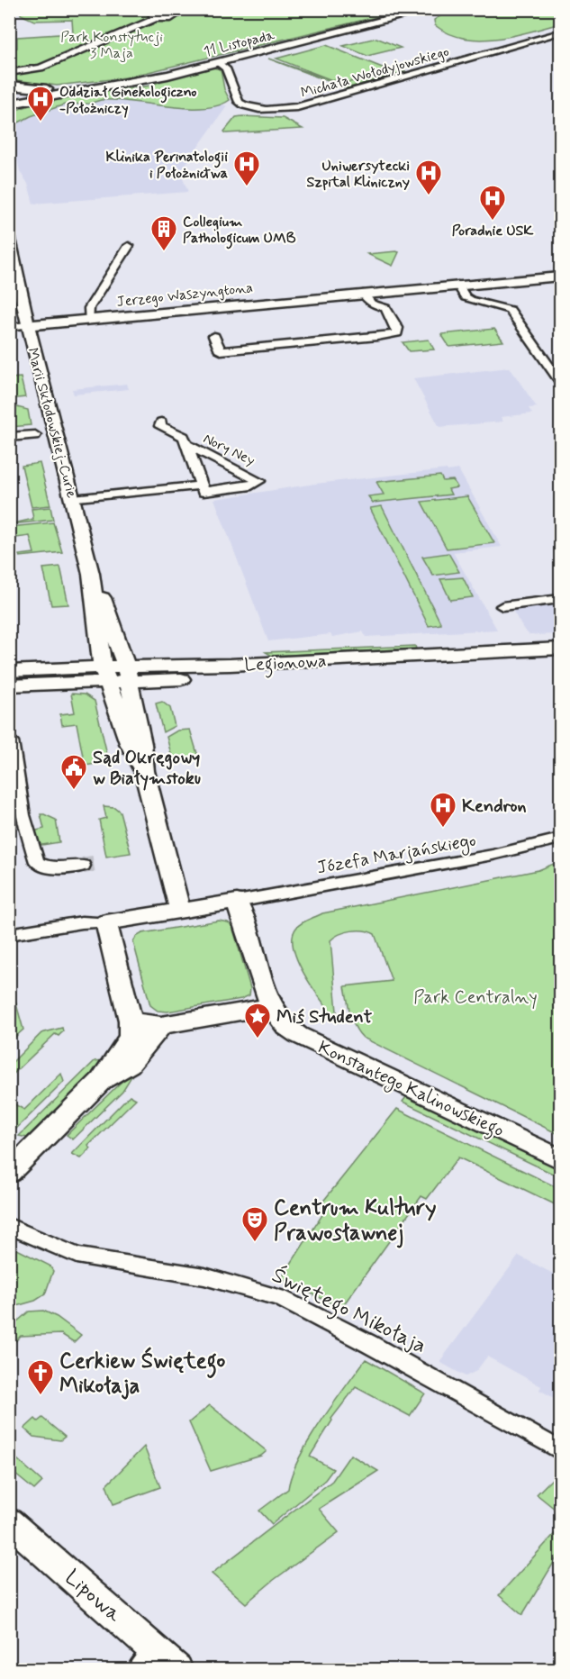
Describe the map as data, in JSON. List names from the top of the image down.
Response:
{
  "streets": {
    "street": [
      "11 Listopada",
      "Michała Wołodyjowskiego",
      "Jerzego Waszyngtona",
      "Marii Skłodowskiej-Curie",
      "Nory Ney",
      "Legionowa",
      "Józefa Marjańskiego",
      "Konstantego Kalinowskiego",
      "Świętego Mikołaja",
      "Lipowa"
    ]
  },
  "crossings": [
    ["11 Listopada", "Michała Wołodyjowskiego"],
    ["Jerzego Waszyngtona", "Marii Skłodowskiej-Curie"],
    ["Marii Skłodowskiej-Curie", "Nory Ney"],
    ["Marii Skłodowskiej-Curie", "Legionowa"],
    ["Józefa Marjańskiego", "Konstantego Kalinowskiego"]
  ],
  "parks": ["Park Konstytucji 3 Maja", "Park Centralny"],
  "places": {
    "hospital": [
      "Oddział Ginekologiczno -Położniczy",
      "Klinika Perinatologii i Położnictwa",
      "Uniwersytecki Szpital Kliniczny",
      "Poradnie USK",
      "Kendron"
    ],
    "building": ["Collegium Pathologicum UMB"],
    "public building": ["Sąd Okręgowy w Białymstoku"],
    "place": ["Miś Student"],
    "theatre": ["Centrum Kultury Prawosławnej"],
    "church": ["Cerkiew Świętego Mikołaja"]
  }
}
